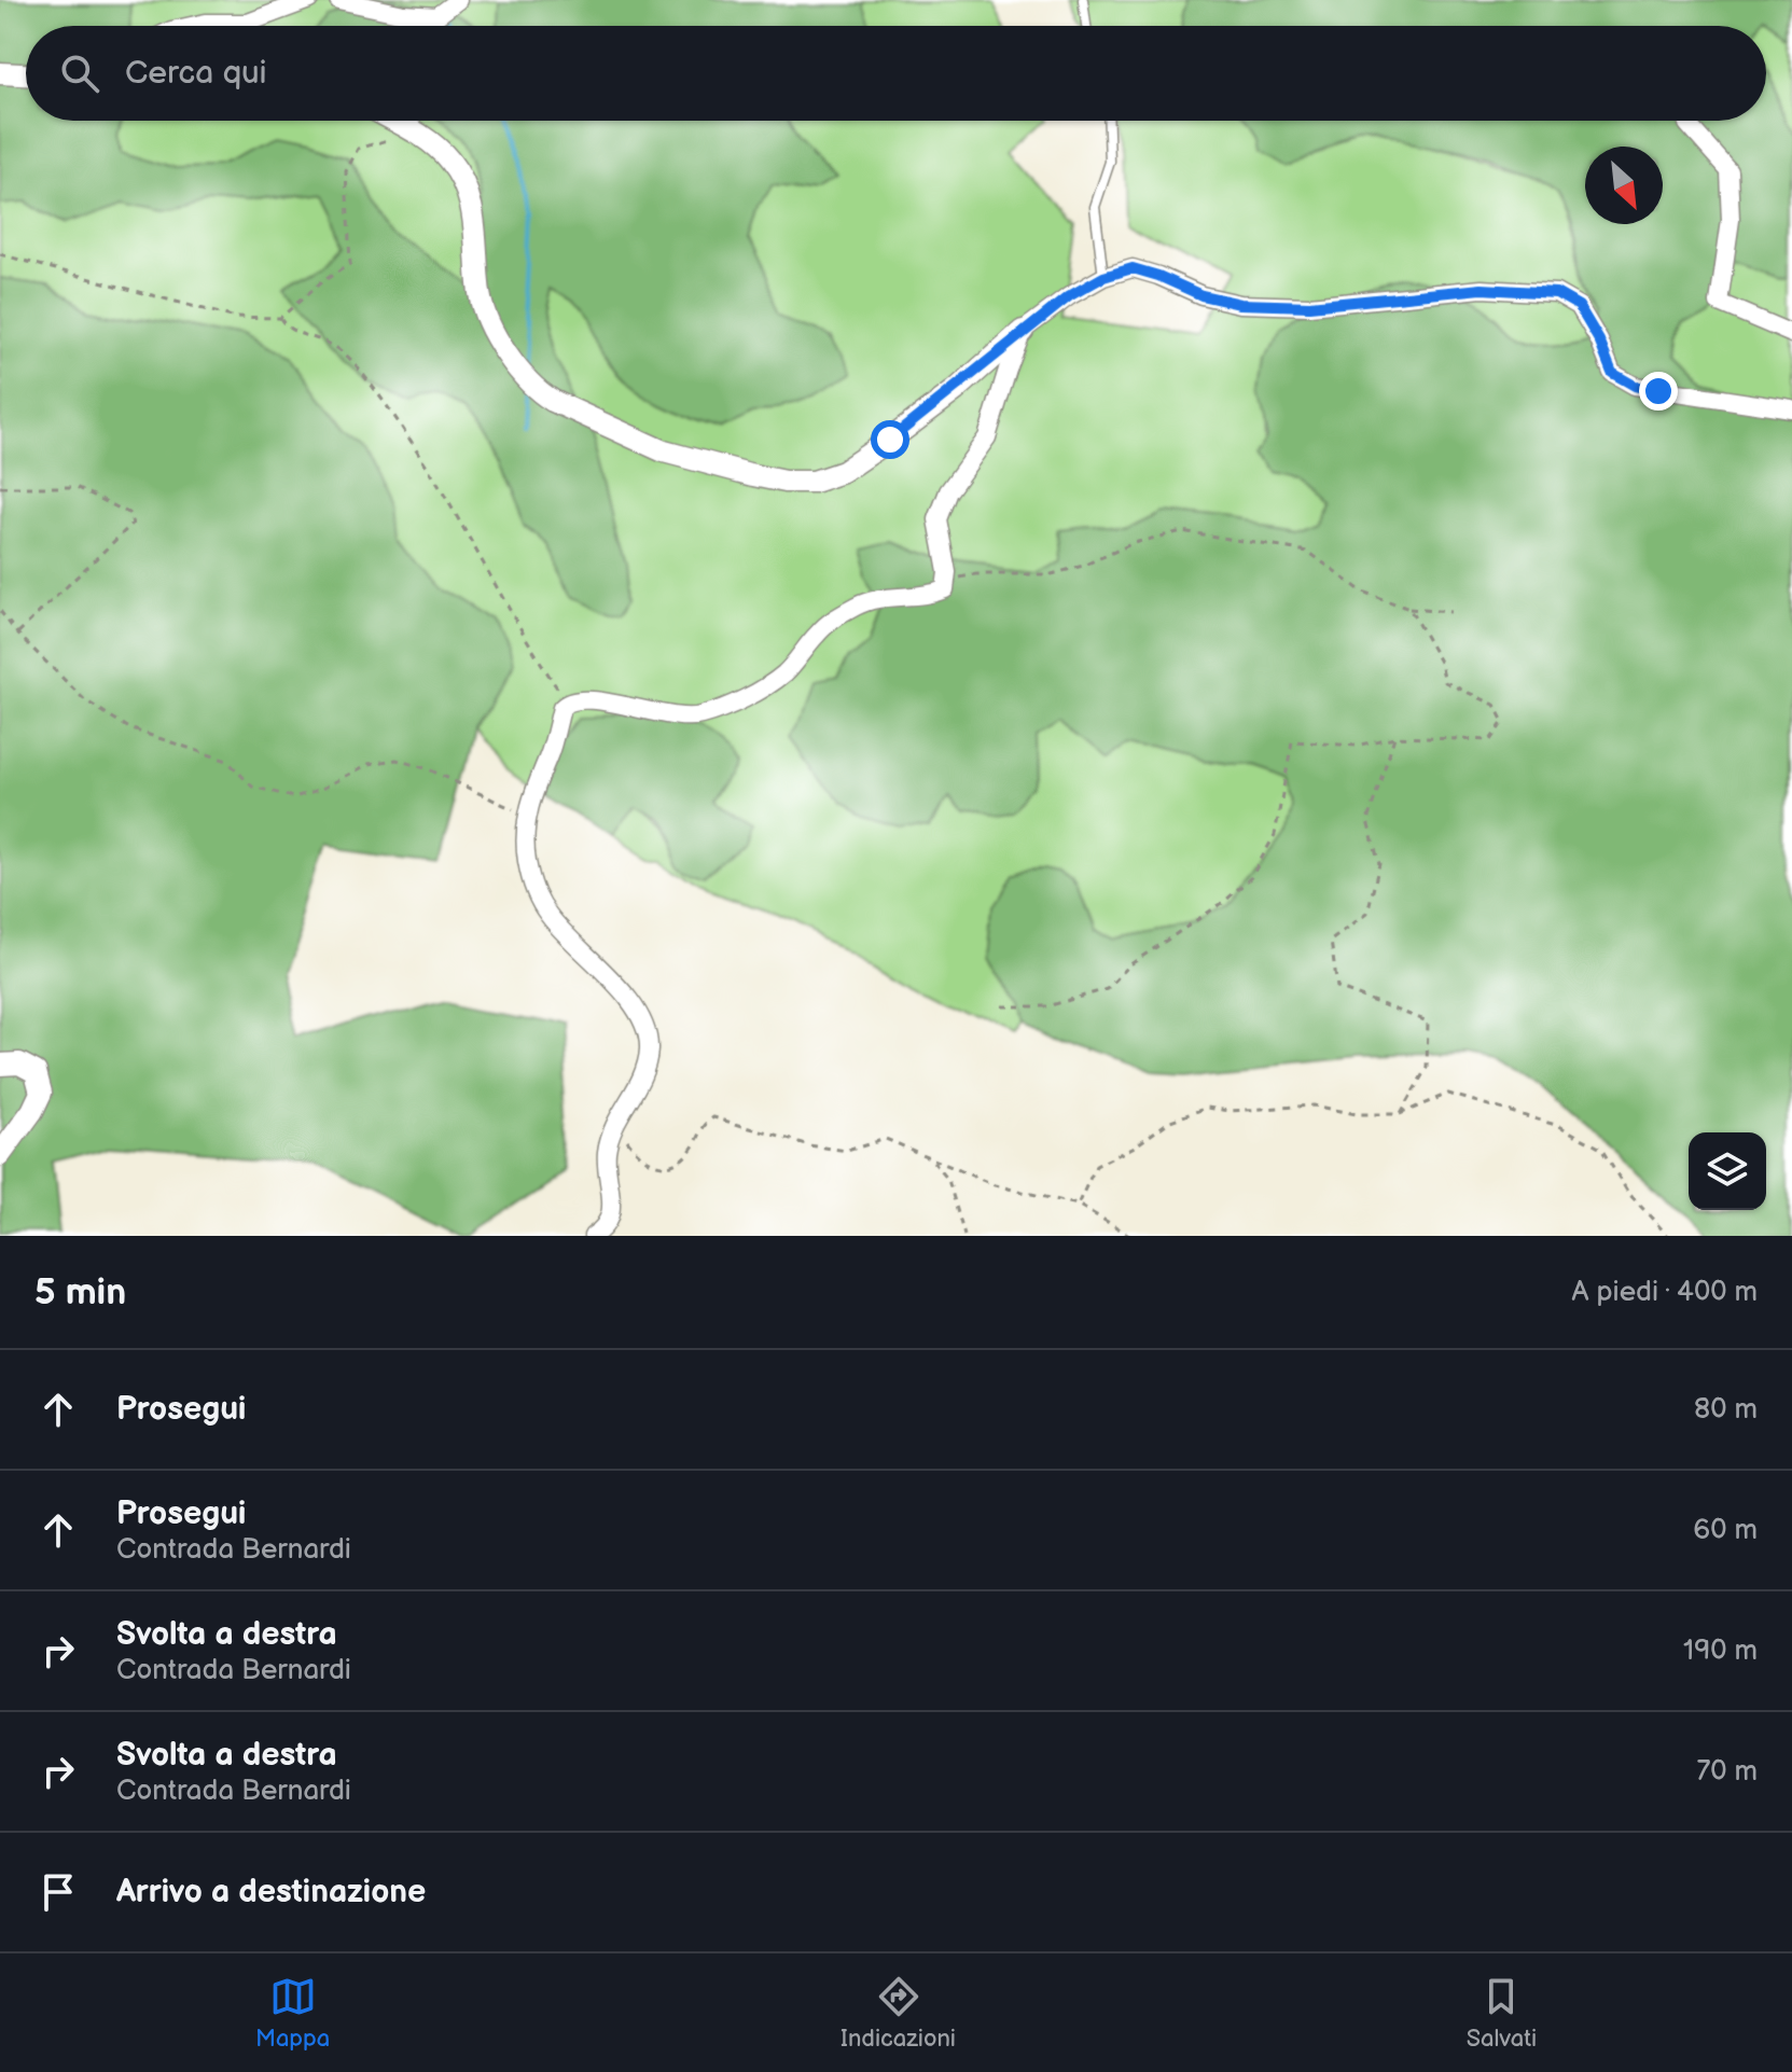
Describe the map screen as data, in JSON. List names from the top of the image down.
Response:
{
  "north": "bottom right",
  "page": {
    "search": "Cerca qui",
    "heading": ["5 min", "A piedi · 400 m"],
    "list": [
      ["Prosegui", "80 m"],
      ["Prosegui", "Contrada Bernardi", "60 m"],
      ["Svolta a destra", "Contrada Bernardi", "190 m"],
      ["Svolta a destra", "Contrada Bernardi", "70 m"],
      "Arrivo a destinazione"
    ],
    "nav": ["Mappa", "Indicazioni", "Salvati"]
  }
}
